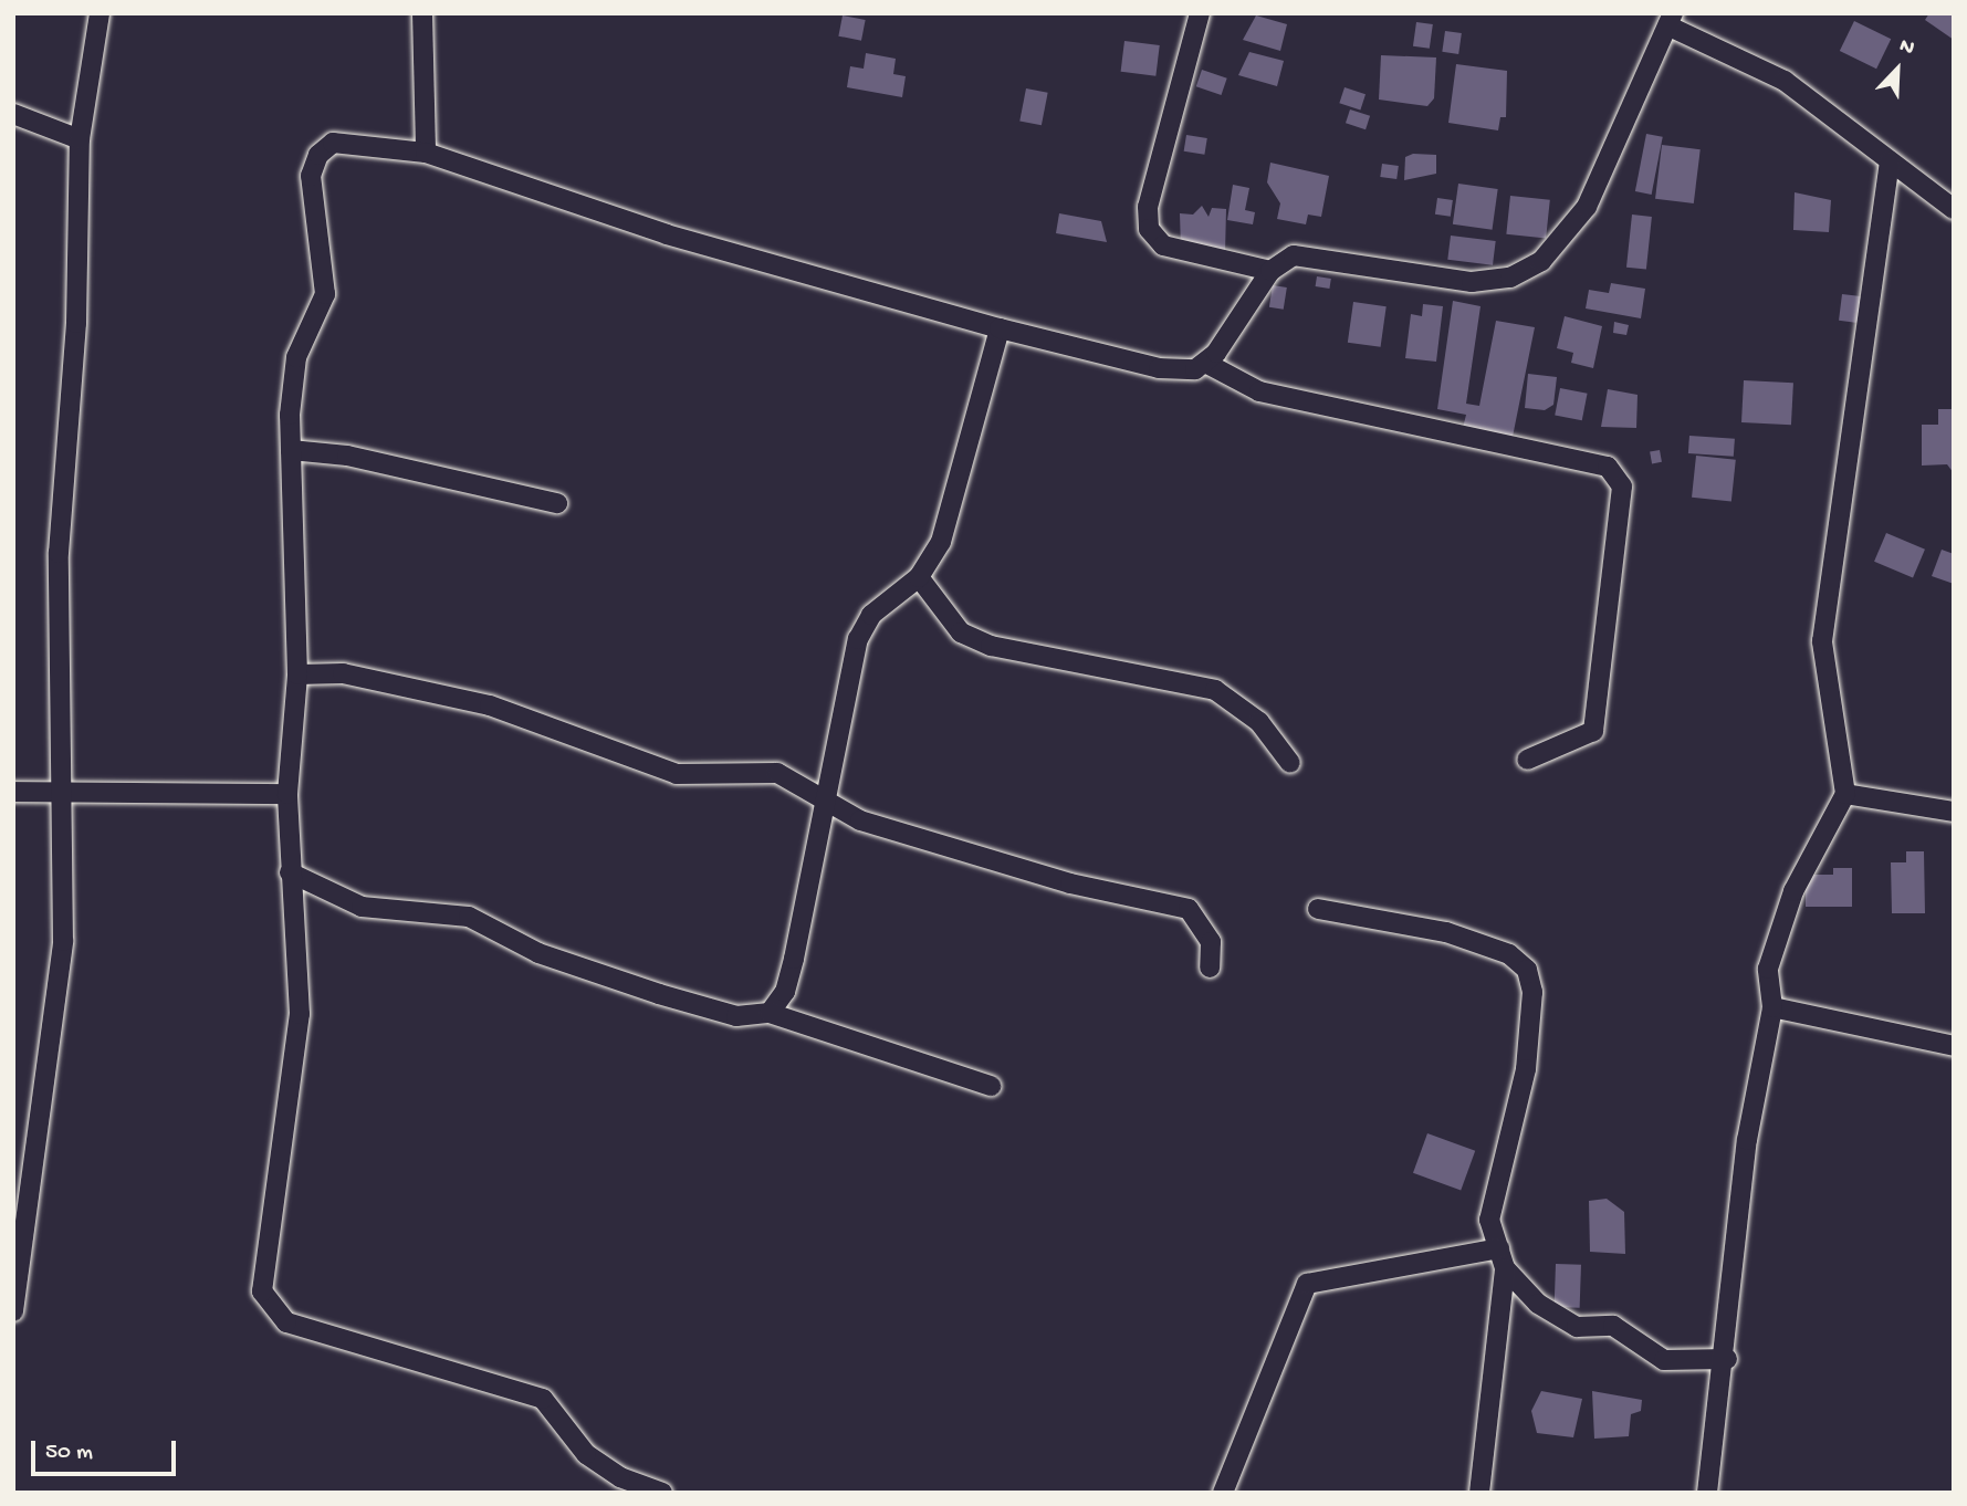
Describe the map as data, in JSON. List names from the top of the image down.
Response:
{
  "scale_bar": "50 m",
  "north": "top right"
}
